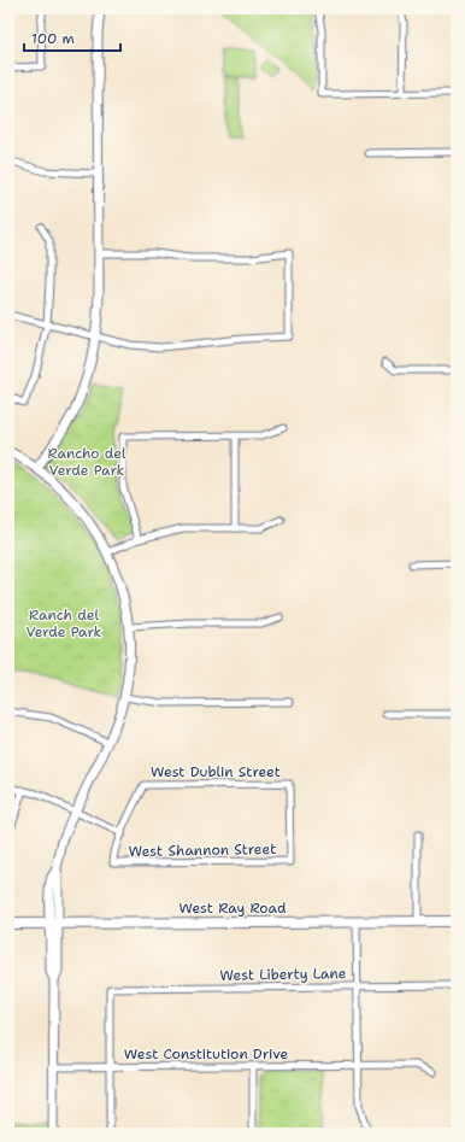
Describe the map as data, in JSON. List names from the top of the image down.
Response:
{
  "streets": {
    "main road": ["West Ray Road"],
    "street": [
      "West Dublin Street",
      "West Shannon Street",
      "West Liberty Lane",
      "West Constitution Drive"
    ]
  },
  "crossings": [
    ["West Dublin Street", "West Shannon Street"],
    ["West Liberty Lane", "West Constitution Drive"]
  ],
  "parks": ["Rancho del Verde Park", "Ranch del Verde Park"],
  "scale_bar": "100 m"
}
